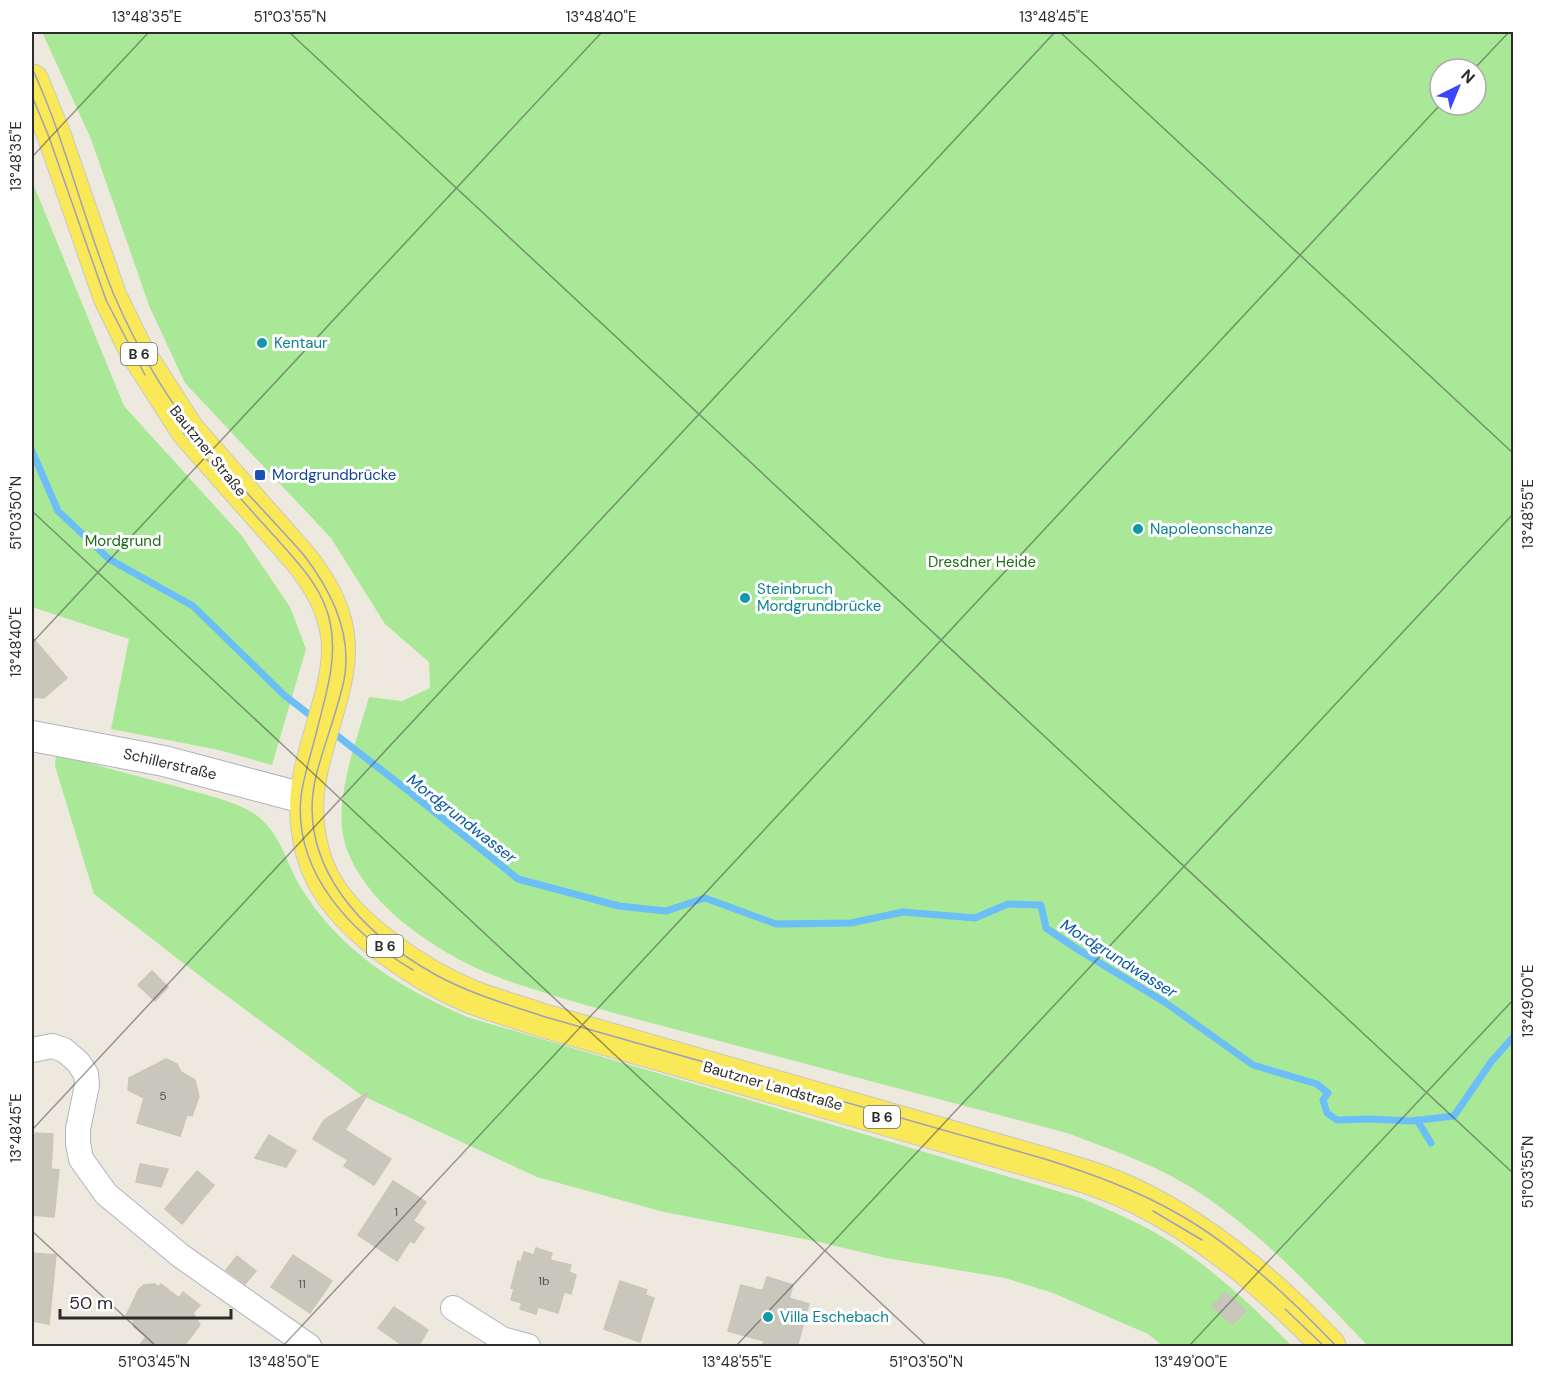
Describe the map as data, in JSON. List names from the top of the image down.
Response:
{
  "streets": {
    "main road": ["B 6", "Bautzner Straße", "Bautzner Landstraße"],
    "street": ["Schillerstraße"]
  },
  "crossings": [
    ["Bautzner Straße", "Schillerstraße"],
    ["Bautzner Straße", "Bautzner Landstraße"],
    ["Schillerstraße", "Bautzner Landstraße"]
  ],
  "water": ["Mordgrundwasser"],
  "parks": ["Mordgrund", "Dresdner Heide"],
  "places": {
    "other": [
      "Kentaur",
      "Napoleonschanze",
      "Steinbruch Mordgrundbrücke",
      "Villa Eschebach"
    ],
    "transit": ["Mordgrundbrücke"]
  },
  "house_numbers": [
    "5",
    "1",
    "1b",
    "11"
  ],
  "scale_bar": "50 m",
  "north": "top right",
  "coordinates": [
    "13°48'35\"E",
    "51°03'55\"N",
    "13°48'40\"E",
    "13°48'45\"E",
    "51°03'50\"N",
    "13°48'55\"E",
    "13°49'00\"E",
    "51°03'45\"N",
    "13°48'50\"E"
  ]
}
